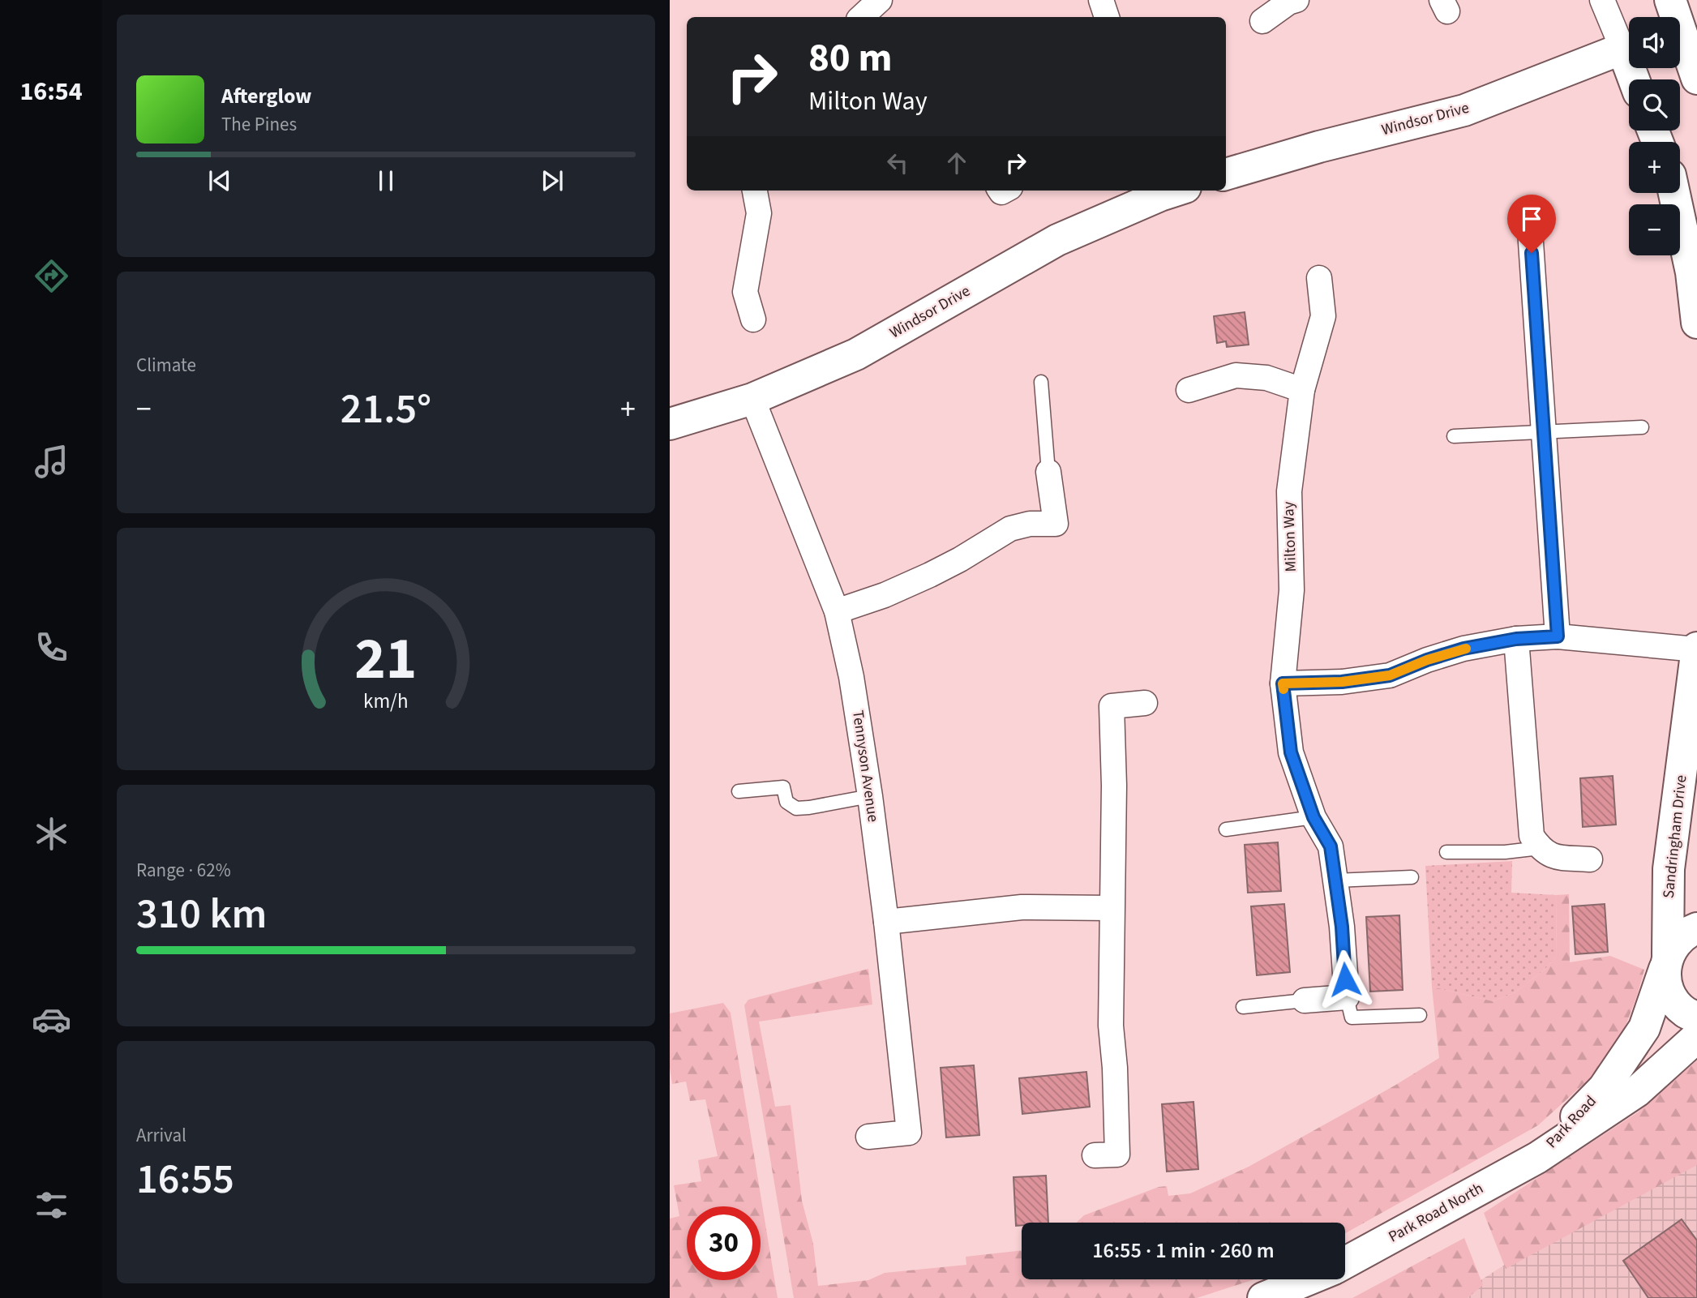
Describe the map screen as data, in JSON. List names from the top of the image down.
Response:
{
  "streets": {
    "street": [
      "Windsor Drive",
      "Milton Way",
      "Tennyson Avenue",
      "Sandringham Drive",
      "Park Road",
      "Park Road North"
    ]
  },
  "crossings": [
    ["Windsor Drive", "Tennyson Avenue"],
    ["Sandringham Drive", "Park Road"],
    ["Park Road", "Park Road North"]
  ],
  "page": {
    "tabs": "16:54",
    "map_buttons": ["+", "−"],
    "turn": ["80 m", "Milton Way"],
    "song": ["Afterglow", "The Pines"],
    "tile": [
      "Climate",
      ["Range · 62%", "310 km"],
      ["Arrival", "16:55"]
    ],
    "heat": ["−", "21.5°", "+"],
    "limit": "30",
    "trip": "16:55 · 1 min · 260 m",
    "gauge": ["21", "km/h"]
  }
}
